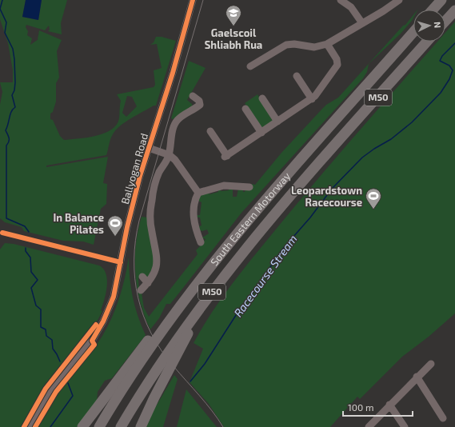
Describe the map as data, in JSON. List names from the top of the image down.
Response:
{
  "streets": {
    "highway": ["M50", "South Eastern Motorway"],
    "street": ["Ballyogan Road"]
  },
  "water": ["Racecourse Stream"],
  "places": {
    "school or university": ["Gaelscoil Shliabh Rua"],
    "sports": ["Leopardstown Racecourse", "In Balance Pilates"]
  },
  "scale_bar": "100 m",
  "north": "right"
}
